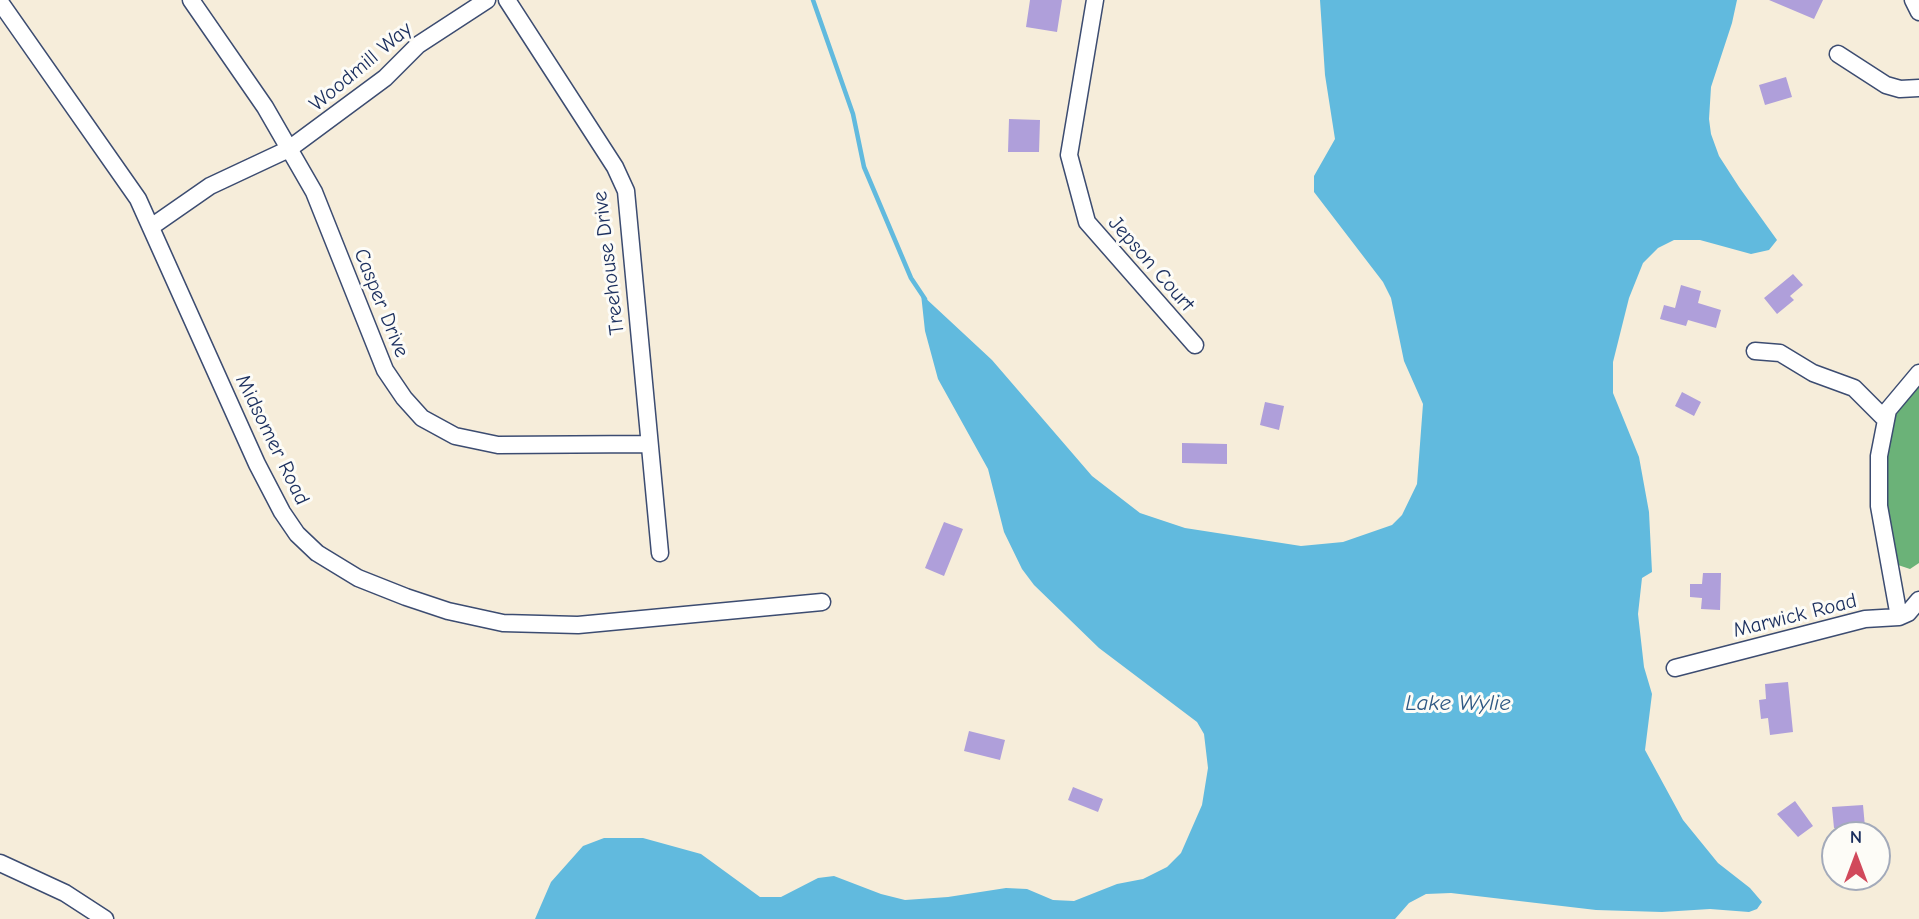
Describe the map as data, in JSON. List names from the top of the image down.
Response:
{
  "streets": {
    "street": [
      "Woodmill Way",
      "Treehouse Drive",
      "Jepson Court",
      "Casper Drive",
      "Midsomer Road",
      "Marwick Road"
    ]
  },
  "crossings": [
    ["Woodmill Way", "Casper Drive"],
    ["Woodmill Way", "Midsomer Road"],
    ["Treehouse Drive", "Casper Drive"]
  ],
  "water": ["Lake Wylie"],
  "north": "top"
}
